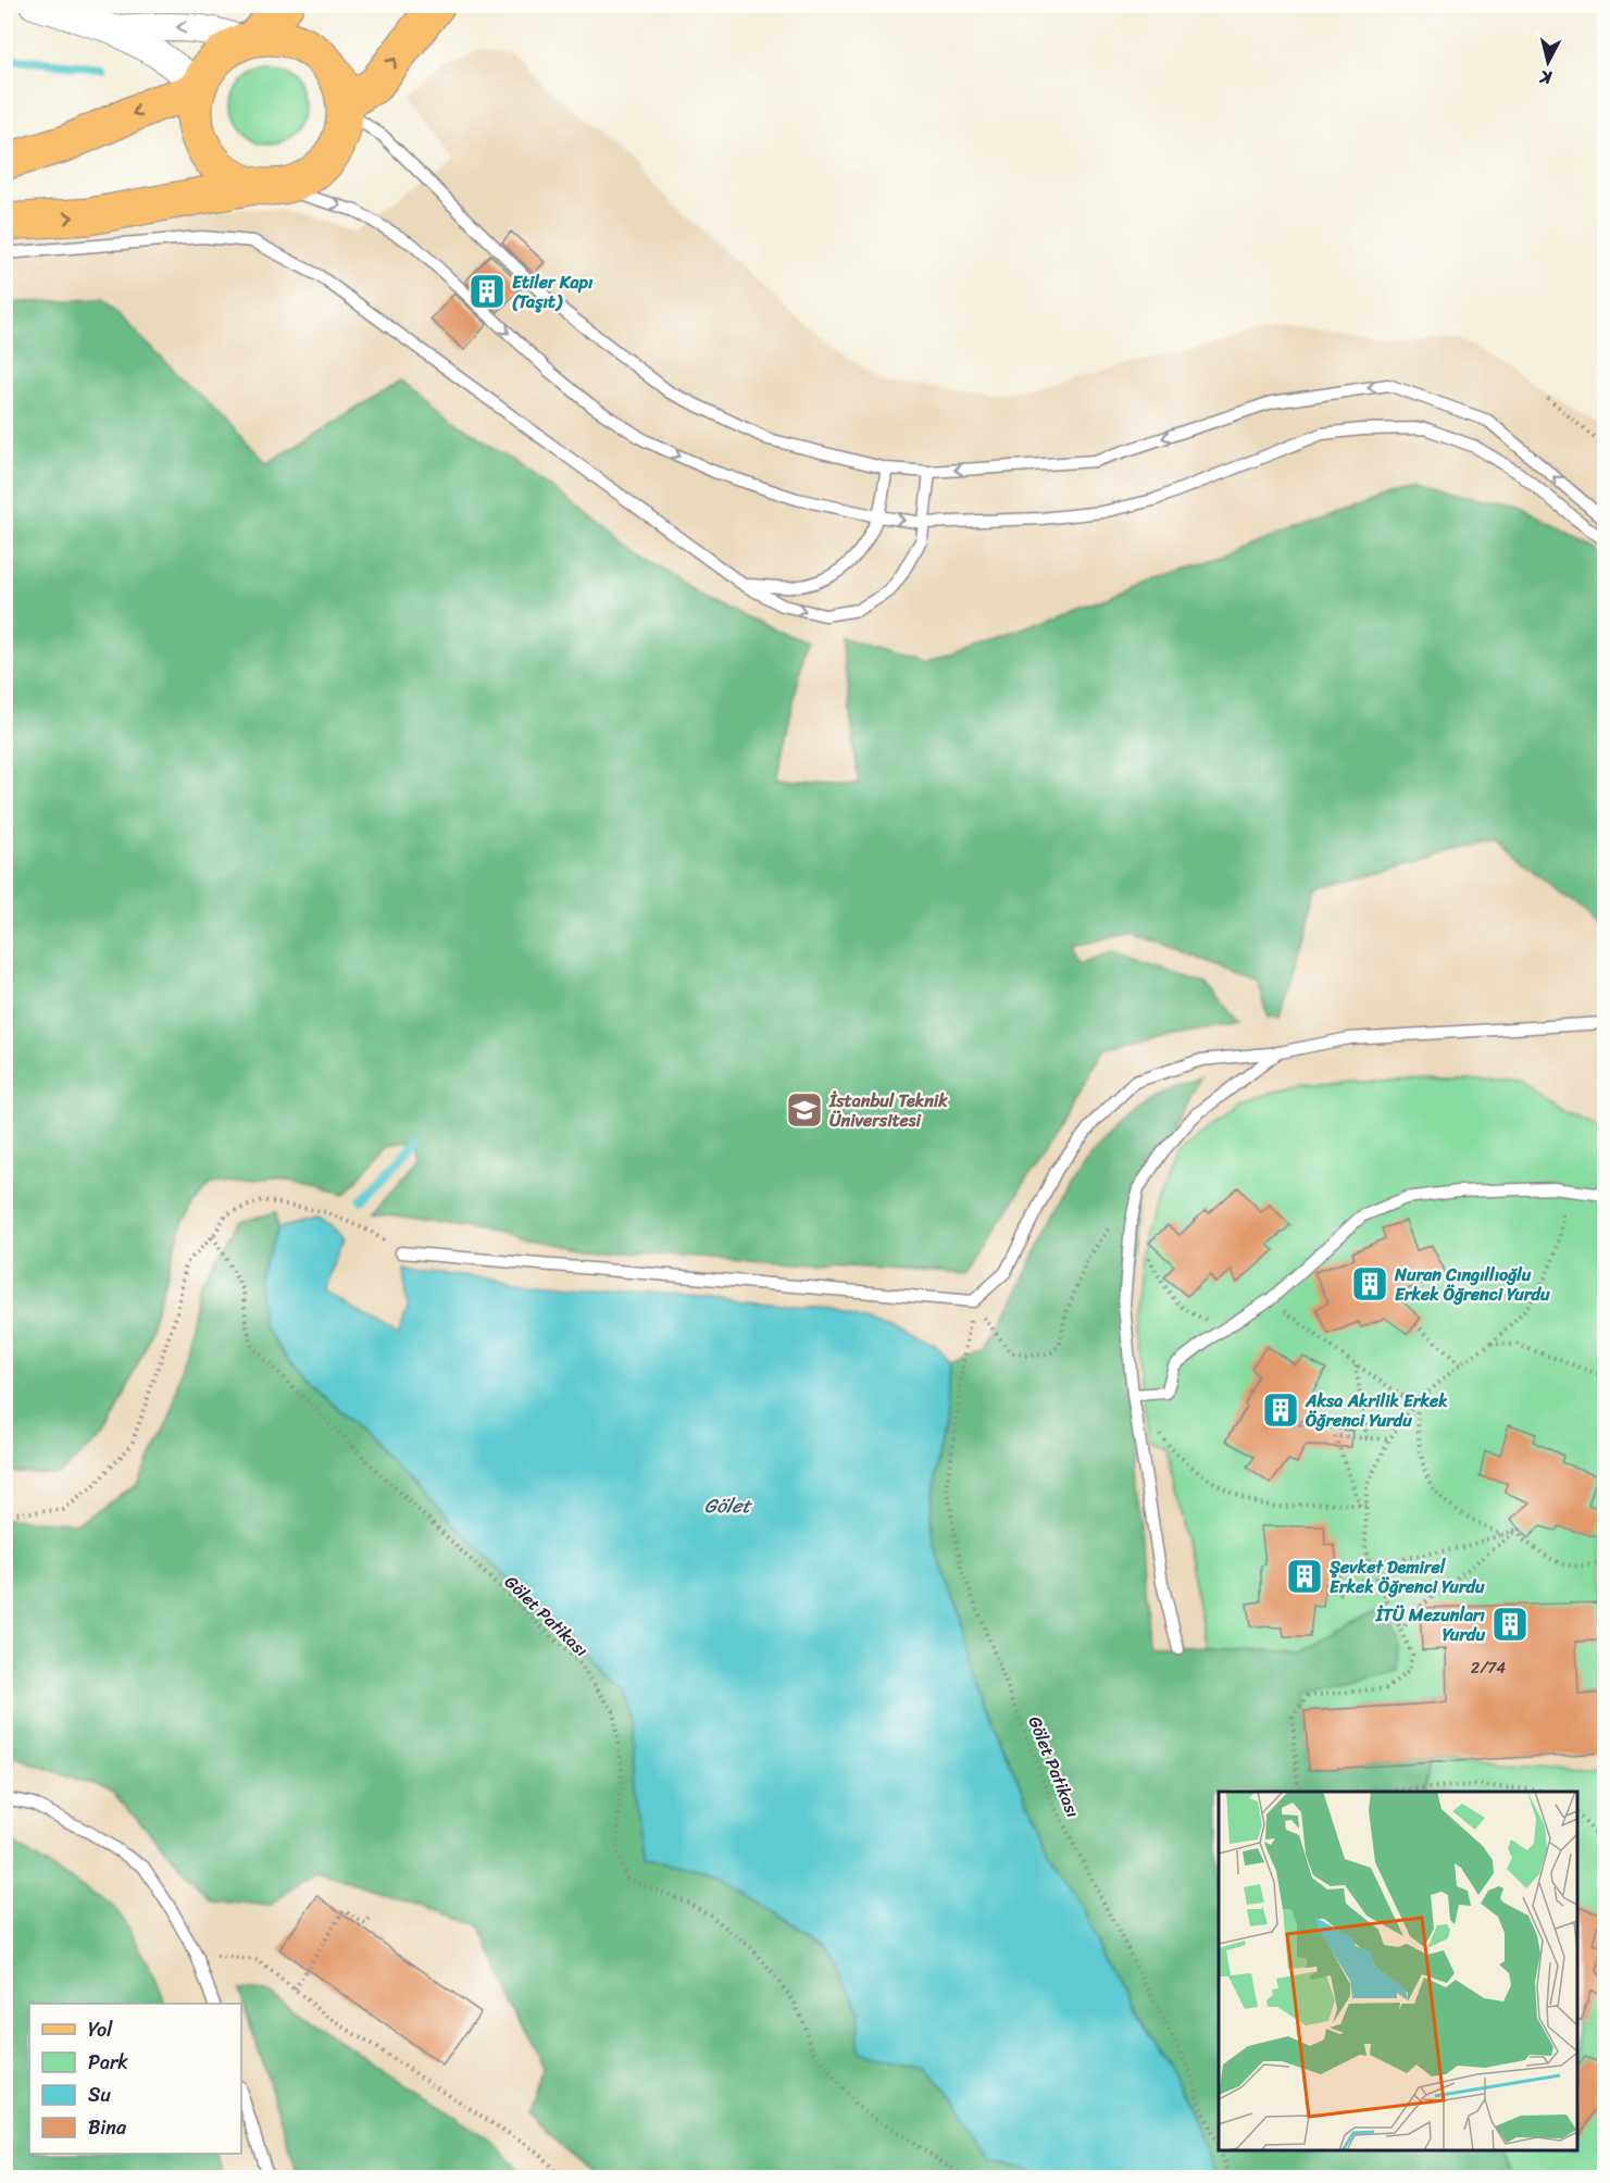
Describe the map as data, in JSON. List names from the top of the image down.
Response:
{
  "streets": {
    "path": ["Gölet Patikası"]
  },
  "water": ["Gölet"],
  "places": {
    "building": [
      "Etiler Kapı (Taşıt)",
      "Nuran Cıngıllıoğlu Erkek Öğrenci Yurdu",
      "Aksa Akrilik Erkek Öğrenci Yurdu",
      "Şevket Demirel Erkek Öğrenci Yurdu",
      "İTÜ Mezunları Yurdu"
    ],
    "school or university": ["İstanbul Teknik Üniversitesi"]
  },
  "house_numbers": ["2/74"],
  "legend": [
    "Yol",
    "Park",
    "Su",
    "Bina"
  ],
  "north": "bottom"
}
